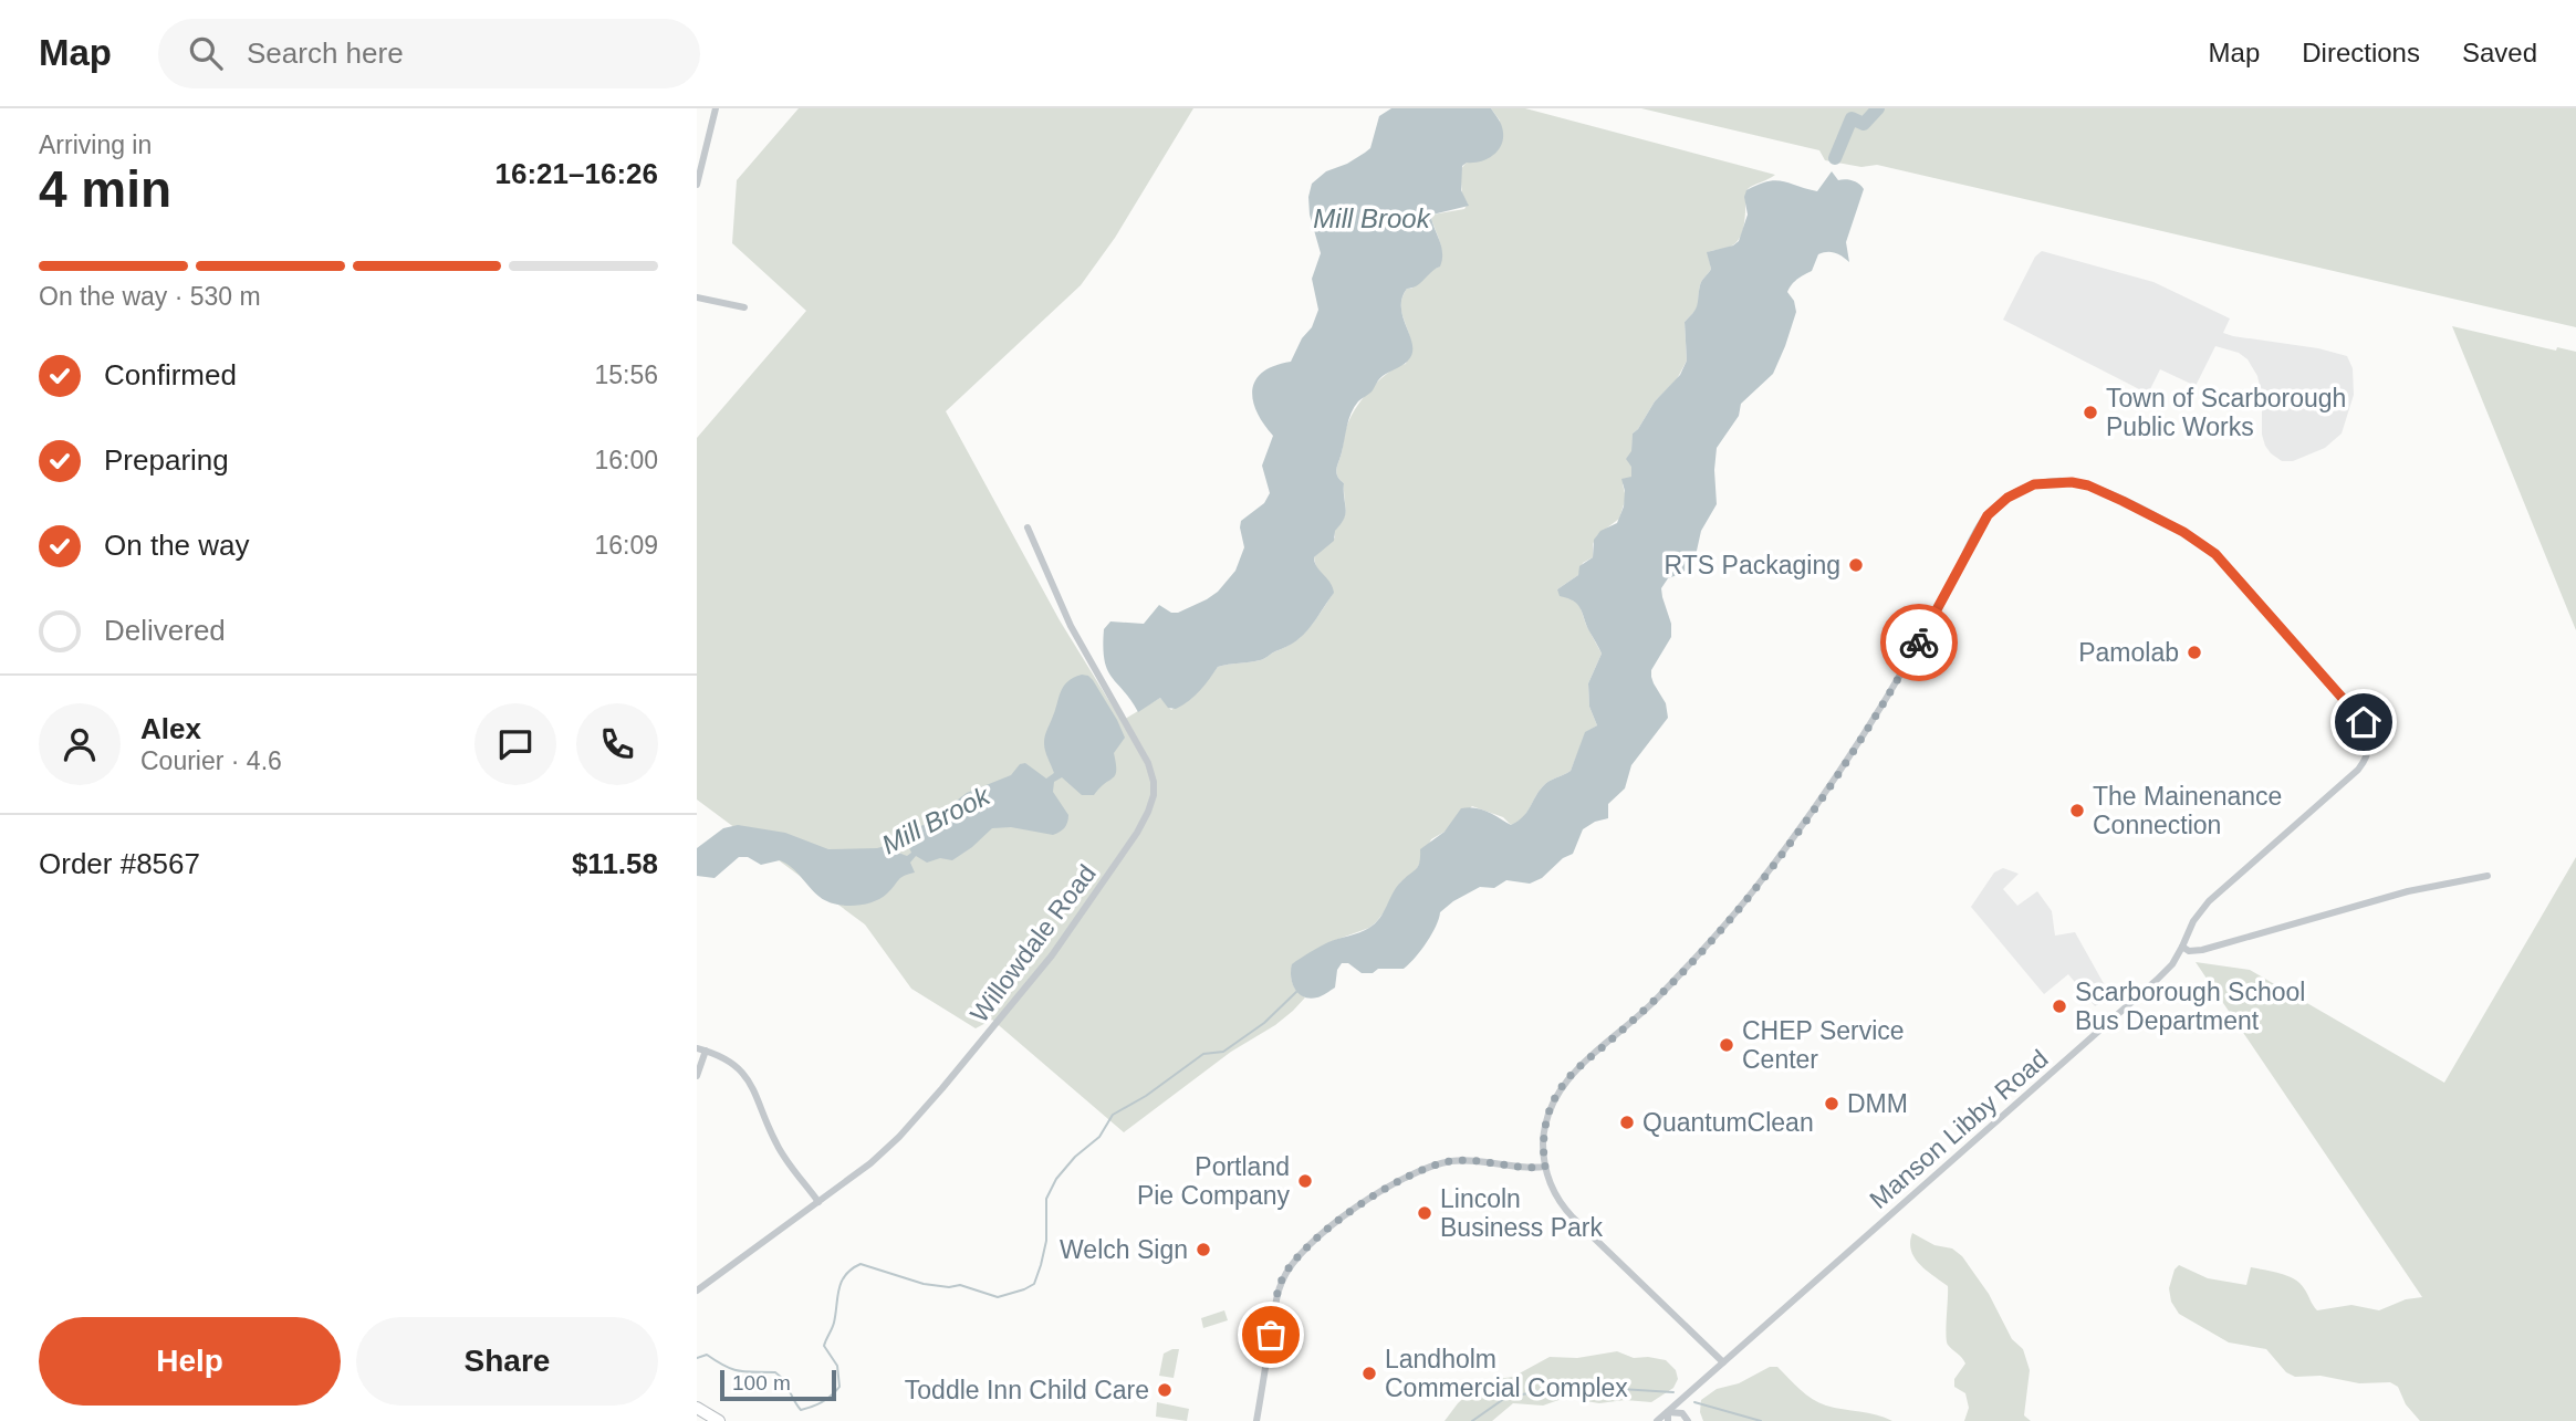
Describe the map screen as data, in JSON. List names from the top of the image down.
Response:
{
  "streets": {
    "street": ["Willowdale Road", "Manson Libby Road"]
  },
  "water": ["Mill Brook"],
  "places": [
    "Town of Scarborough Public Works",
    "RTS Packaging",
    "Pamolab",
    "The Mainenance Connection",
    "Scarborough School Bus Department",
    "CHEP Service Center",
    "DMM",
    "QuantumClean",
    "Portland Pie Company",
    "Lincoln Business Park",
    "Welch Sign",
    "Landholm Commercial Complex",
    "Toddle Inn Child Care"
  ],
  "scale_bar": "100 m",
  "page": {
    "header": "Map",
    "search": "Search here",
    "nav": ["Map", "Directions", "Saved"],
    "heading": ["4 min", "Arriving in", "16:21–16:26"],
    "panel": [
      "Alex",
      "Courier · 4.6",
      "Order #8567",
      "$11.58"
    ],
    "bar": "On the way · 530 m",
    "list": [
      ["Confirmed", "15:56"],
      ["Preparing", "16:00"],
      ["On the way", "16:09"],
      "Delivered"
    ],
    "buttons": ["Help", "Share"],
    "scale": "100 m"
  }
}
